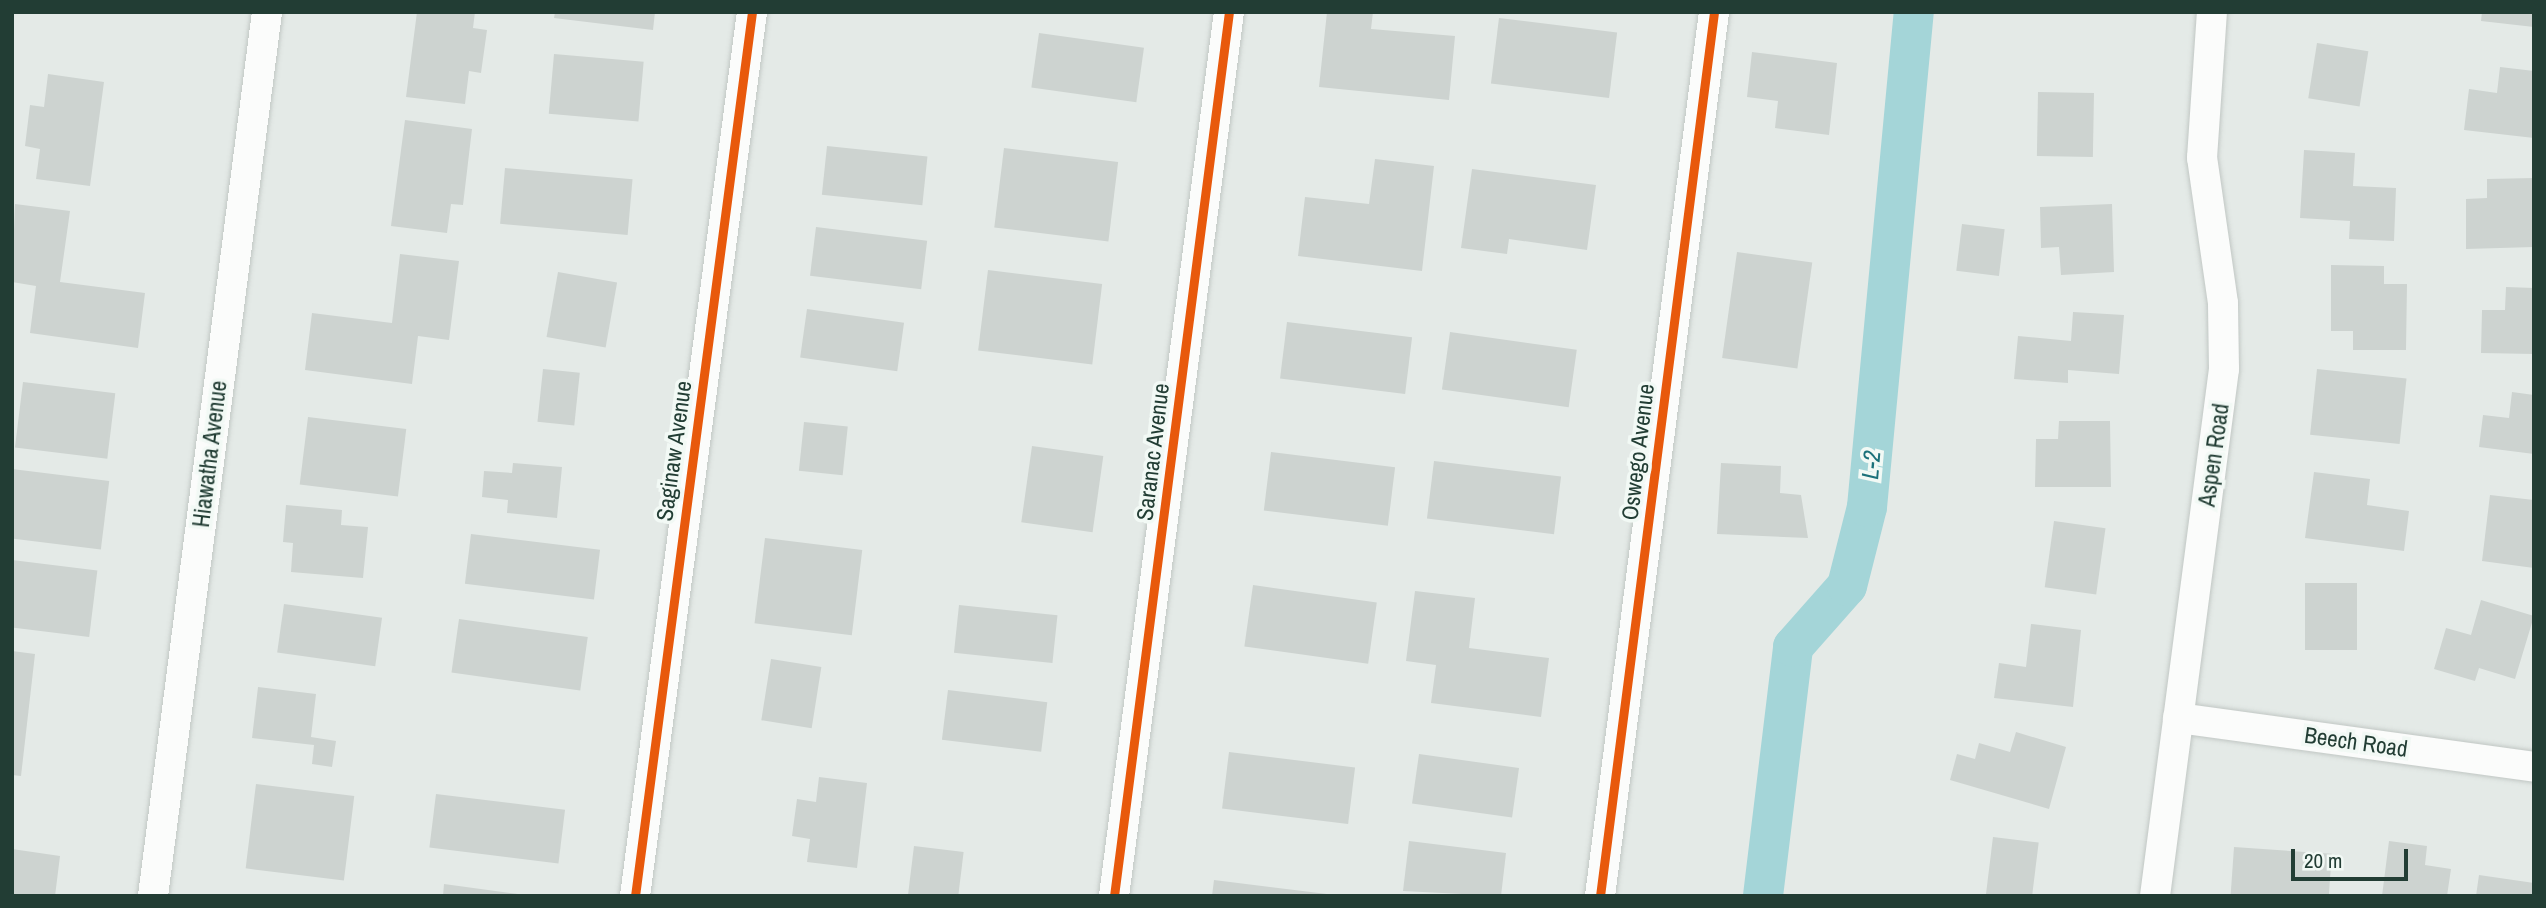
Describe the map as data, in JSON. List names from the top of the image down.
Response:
{
  "streets": {
    "street": [
      "Saginaw Avenue",
      "Saranac Avenue",
      "Oswego Avenue",
      "Hiawatha Avenue",
      "Aspen Road",
      "Beech Road"
    ]
  },
  "crossings": [
    ["Aspen Road", "Beech Road"]
  ],
  "water": ["L-2"],
  "scale_bar": "20 m"
}
